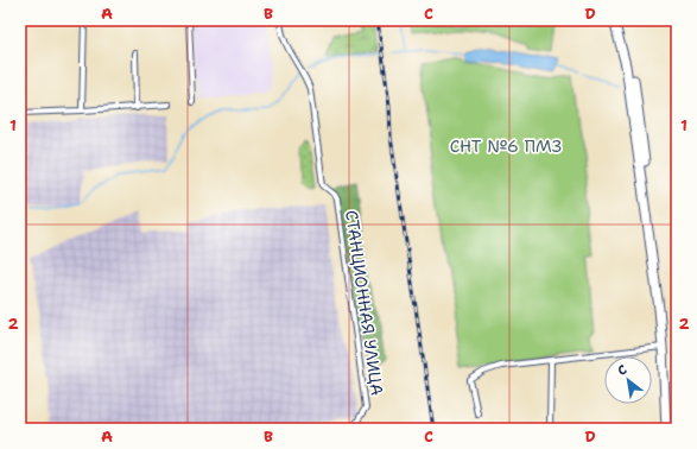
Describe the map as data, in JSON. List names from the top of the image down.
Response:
{
  "streets": {
    "street": ["СТАНЦИОННАЯ УЛИЦА"]
  },
  "parks": ["СНТ №6 ПМЗ"],
  "north": "top left",
  "grid": {
    "columns": [
      "A",
      "B",
      "C",
      "D"
    ],
    "rows": ["1", "2"]
  }
}
